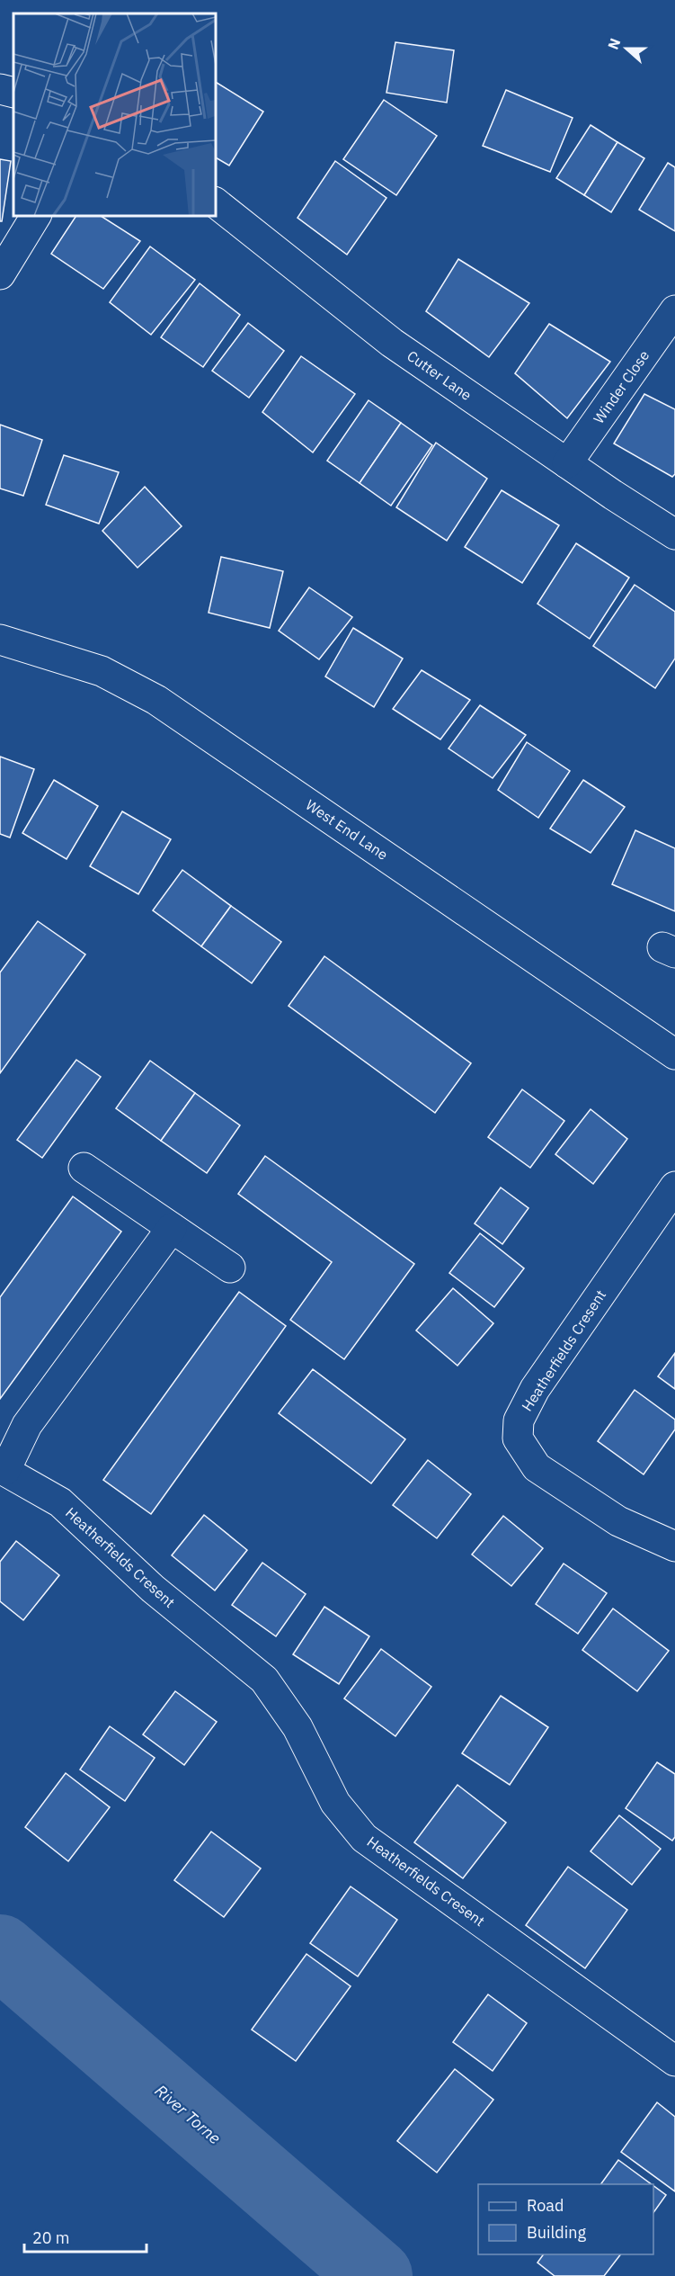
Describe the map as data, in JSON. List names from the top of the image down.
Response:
{
  "streets": {
    "street": [
      "Cutter Lane",
      "Winder Close",
      "West End Lane",
      "Heatherfields Cresent"
    ]
  },
  "crossings": [
    ["Cutter Lane", "Winder Close"]
  ],
  "water": ["River Torne"],
  "legend": ["Road", "Building"],
  "scale_bar": "20 m",
  "north": "left"
}
